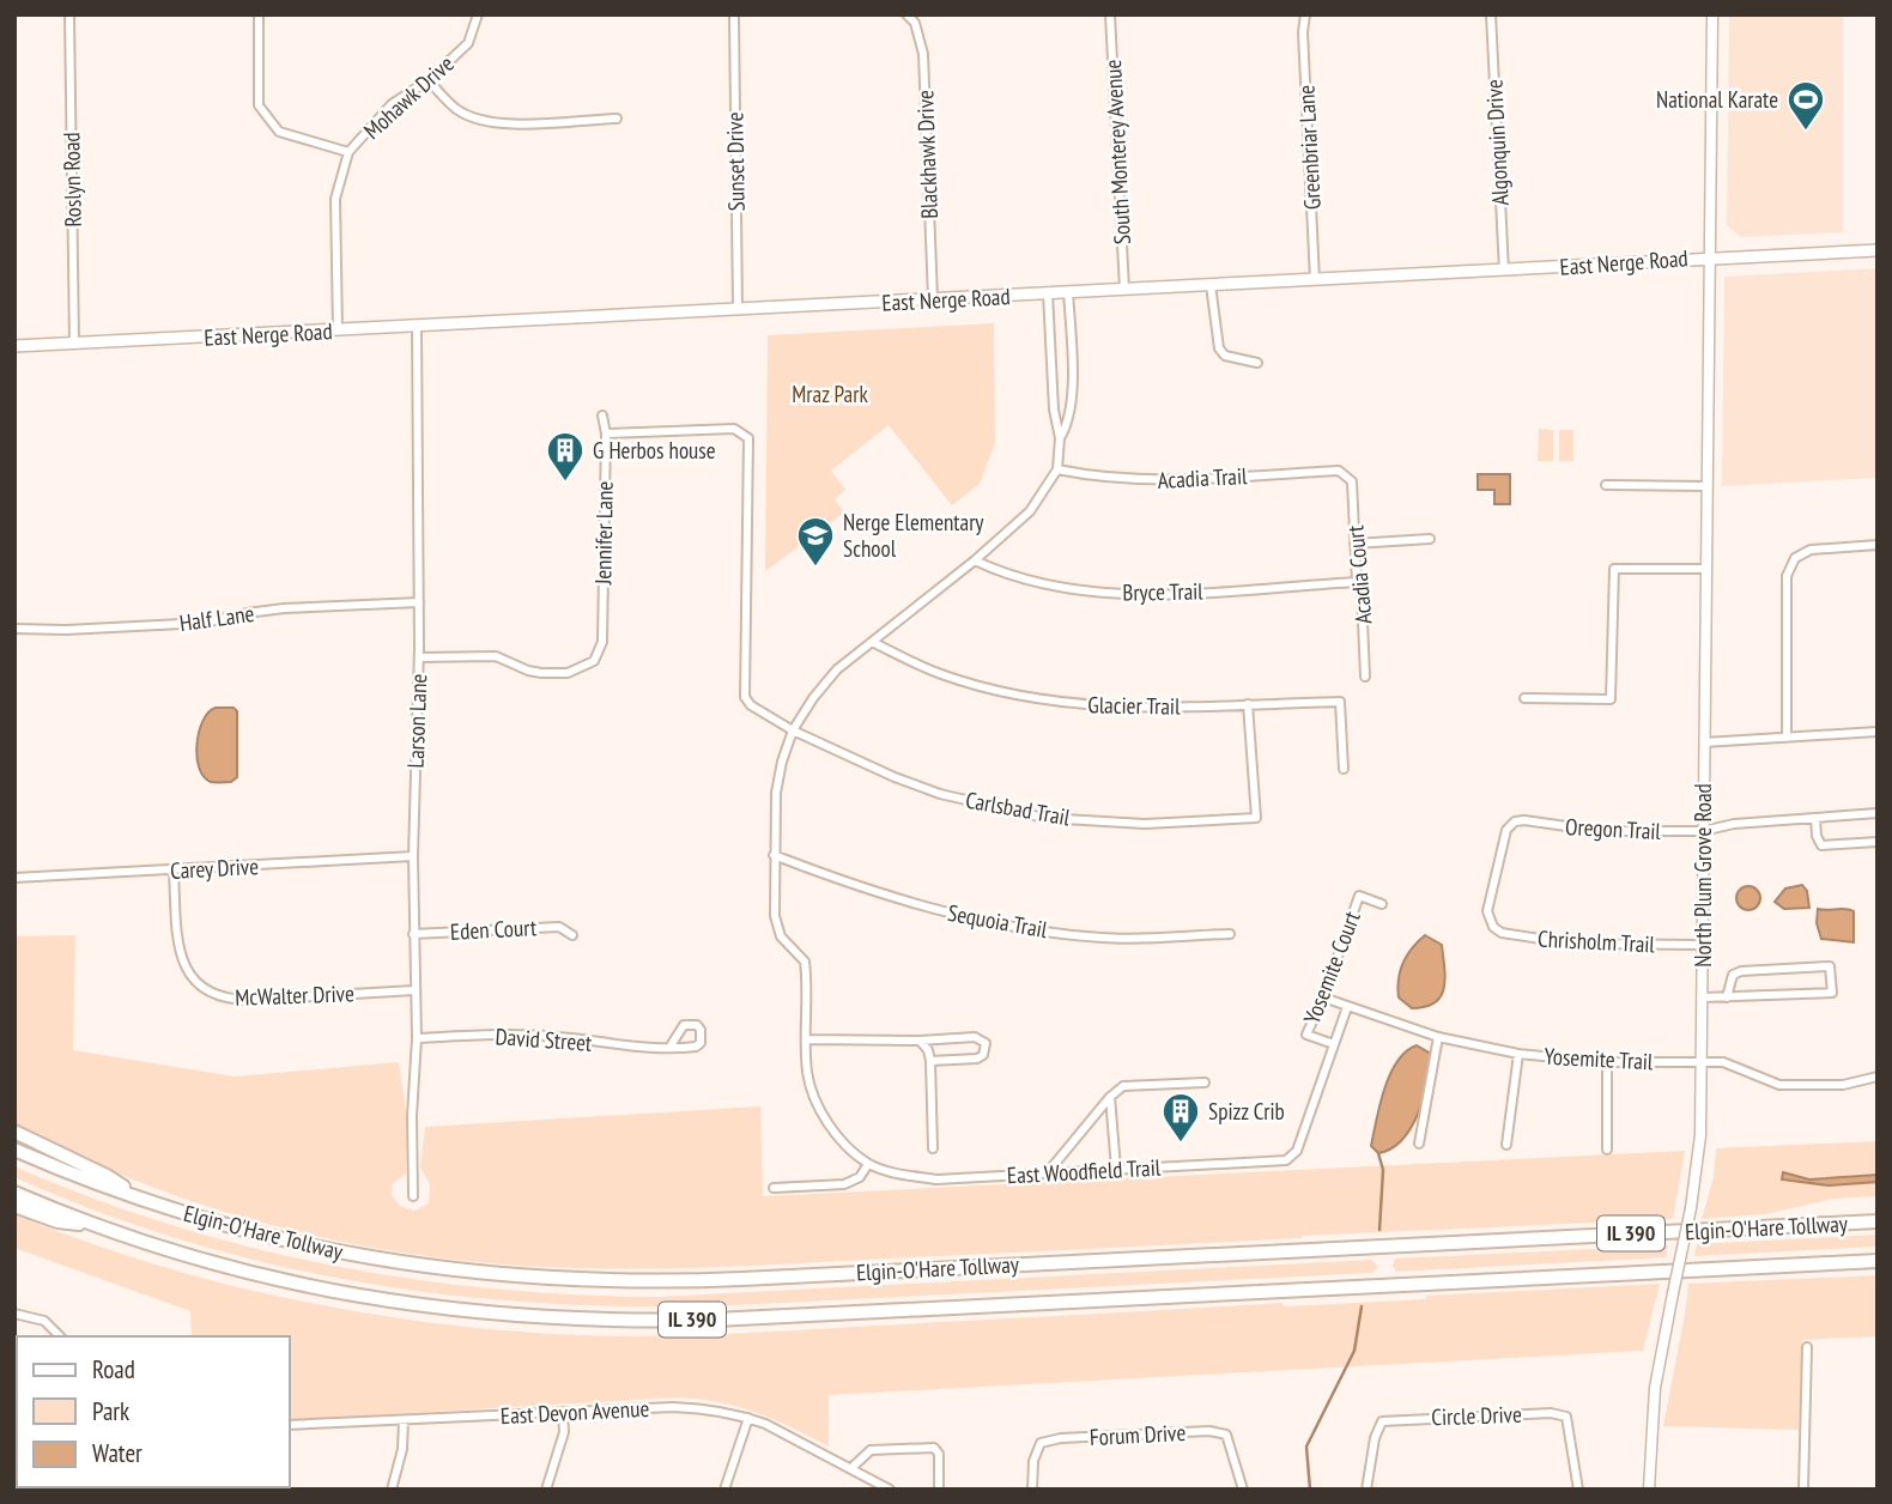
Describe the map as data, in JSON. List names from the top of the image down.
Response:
{
  "streets": {
    "highway": ["Elgin-O'Hare Tollway", "IL 390"],
    "main road": ["East Nerge Road"],
    "street": [
      "Mohawk Drive",
      "Algonquin Drive",
      "Greenbriar Lane",
      "South Monterey Avenue",
      "Blackhawk Drive",
      "Sunset Drive",
      "Roslyn Road",
      "Acadia Trail",
      "Jennifer Lane",
      "Acadia Court",
      "Bryce Trail",
      "Half Lane",
      "Glacier Trail",
      "Larson Lane",
      "Carlsbad Trail",
      "Oregon Trail",
      "Carey Drive",
      "North Plum Grove Road",
      "Sequoia Trail",
      "Eden Court",
      "Chrisholm Trail",
      "Yosemite Court",
      "McWalter Drive",
      "David Street",
      "Yosemite Trail",
      "East Woodfield Trail",
      "East Devon Avenue",
      "Circle Drive",
      "Forum Drive"
    ]
  },
  "crossings": [
    ["Mohawk Drive", "East Nerge Road"],
    ["Algonquin Drive", "East Nerge Road"],
    ["Greenbriar Lane", "East Nerge Road"],
    ["South Monterey Avenue", "East Nerge Road"],
    ["Blackhawk Drive", "East Nerge Road"],
    ["Sunset Drive", "East Nerge Road"],
    ["Roslyn Road", "East Nerge Road"],
    ["East Nerge Road", "Larson Lane"],
    ["East Nerge Road", "North Plum Grove Road"],
    ["Acadia Trail", "Acadia Court"],
    ["Jennifer Lane", "Larson Lane"],
    ["Acadia Court", "Bryce Trail"],
    ["Half Lane", "Larson Lane"],
    ["Glacier Trail", "Carlsbad Trail"],
    ["Larson Lane", "Carey Drive"],
    ["Larson Lane", "Eden Court"],
    ["Larson Lane", "McWalter Drive"],
    ["Larson Lane", "David Street"],
    ["Oregon Trail", "North Plum Grove Road"],
    ["Oregon Trail", "Chrisholm Trail"],
    ["Carey Drive", "McWalter Drive"],
    ["North Plum Grove Road", "Chrisholm Trail"],
    ["North Plum Grove Road", "Yosemite Trail"],
    ["Yosemite Court", "Yosemite Trail"],
    ["Yosemite Court", "East Woodfield Trail"]
  ],
  "parks": ["Mraz Park"],
  "places": {
    "sports": ["National Karate"],
    "building": ["G Herbos house", "Spizz Crib"],
    "school or university": ["Nerge Elementary School"]
  },
  "legend": ["Road", "Park", "Water"]
}
